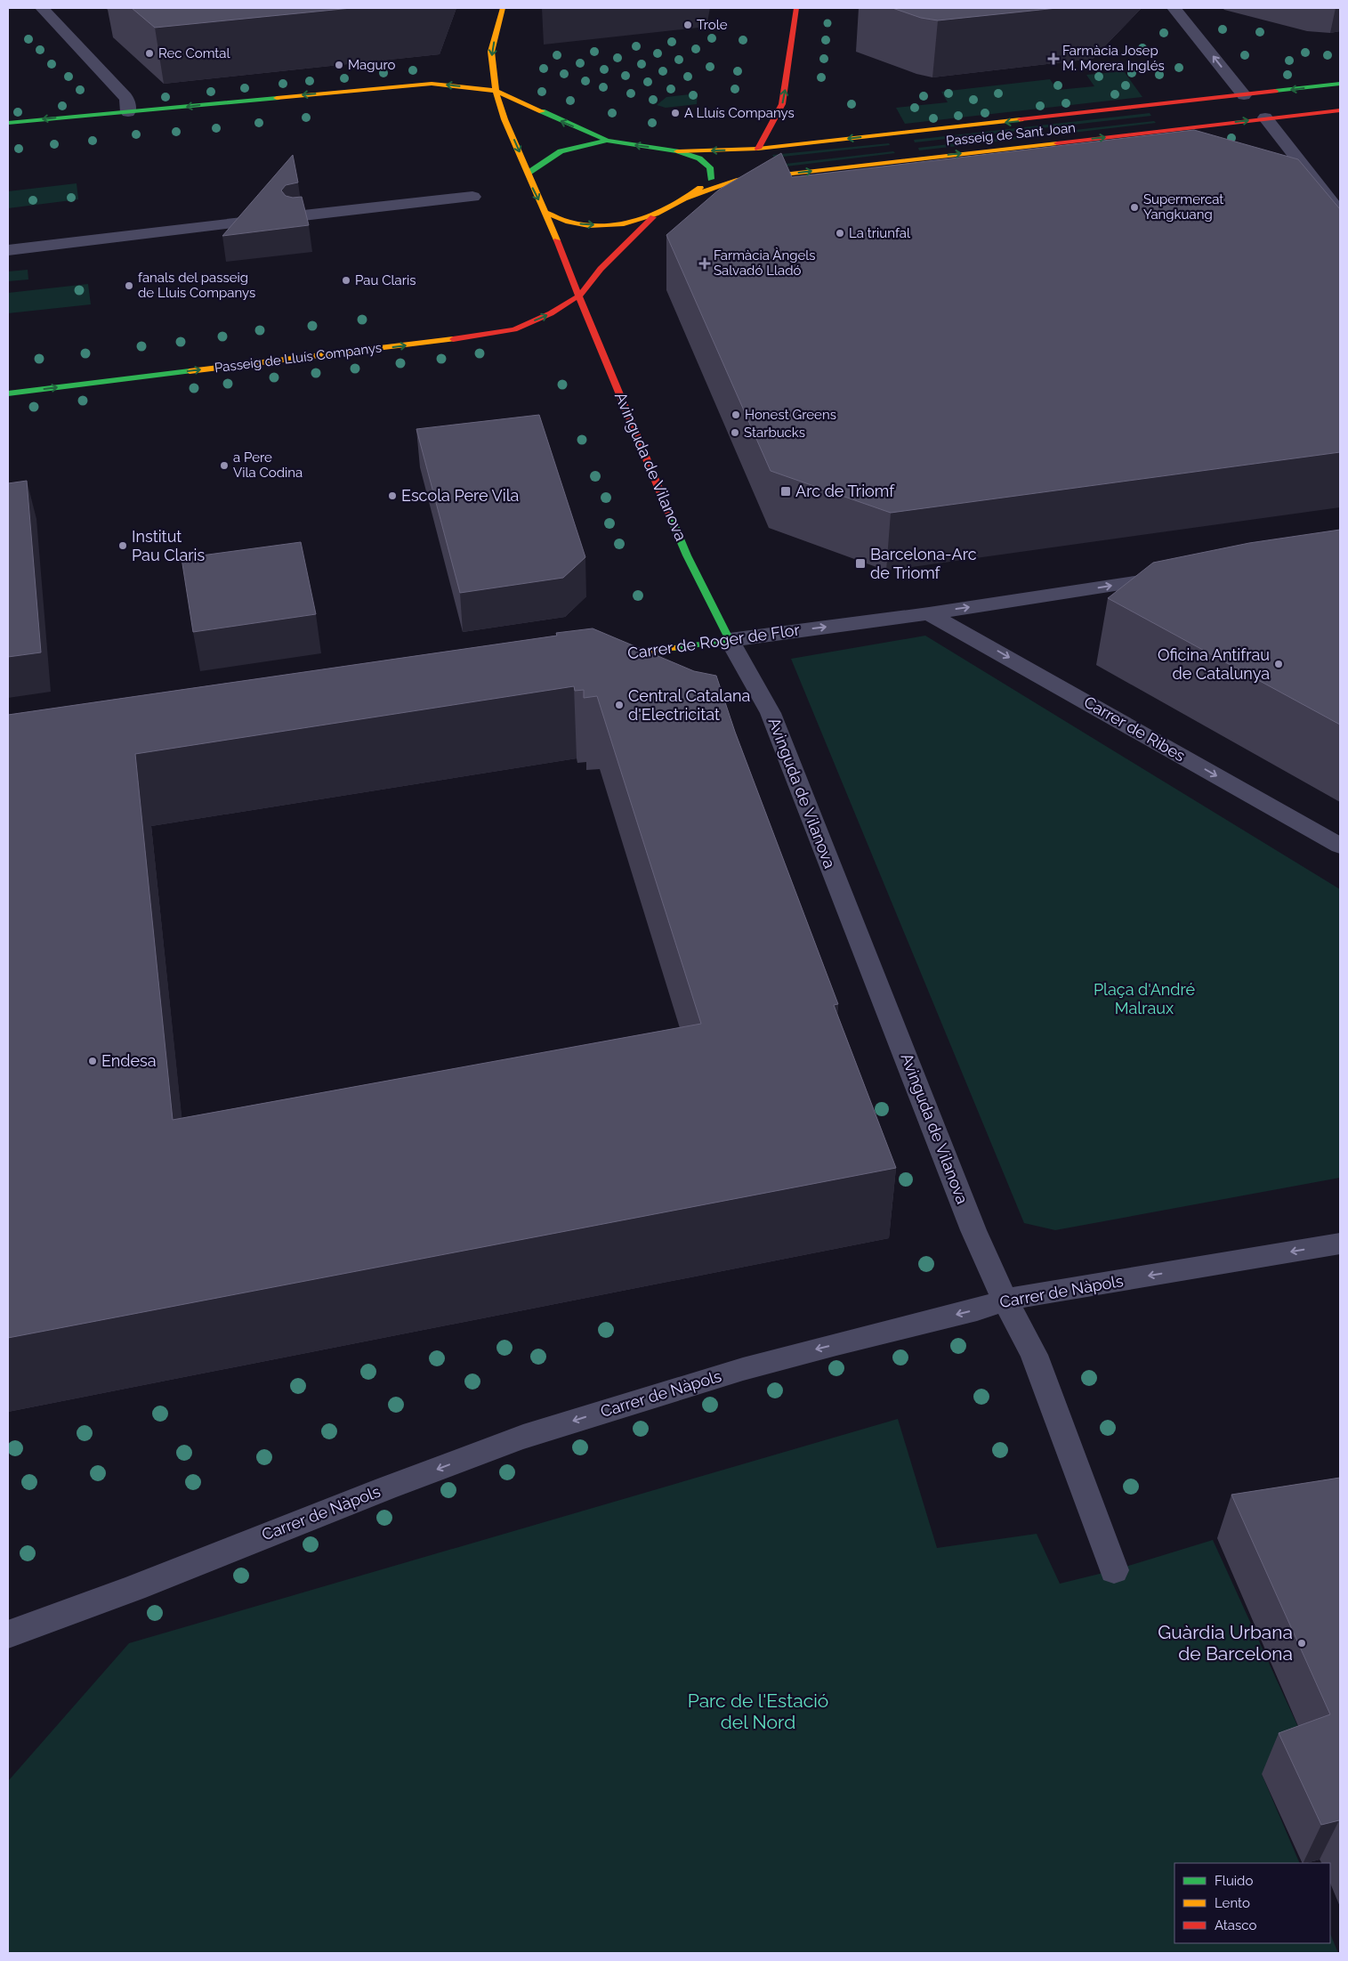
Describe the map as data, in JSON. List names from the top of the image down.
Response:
{
  "streets": {
    "street": [
      "Passeig de Sant Joan",
      "Passeig de Lluís Companys",
      "Avinguda de Vilanova",
      "Carrer de Roger de Flor",
      "Carrer de Ribes",
      "Carrer de Nàpols"
    ]
  },
  "crossings": [
    ["Passeig de Sant Joan", "Passeig de Lluís Companys"],
    ["Passeig de Lluís Companys", "Avinguda de Vilanova"],
    ["Avinguda de Vilanova", "Carrer de Roger de Flor"],
    ["Avinguda de Vilanova", "Carrer de Nàpols"],
    ["Carrer de Roger de Flor", "Carrer de Ribes"]
  ],
  "one_way": [
    "Passeig de Lluís Companys",
    "Carrer de Roger de Flor",
    "Carrer de Ribes",
    "Carrer de Nàpols"
  ],
  "parks": ["Plaça d'André Malraux", "Parc de l'Estació del Nord"],
  "places": {
    "other": [
      "Trole",
      "Rec Comtal",
      "Maguro",
      "A Lluís Companys",
      "Supermercat Yangkuang",
      "La triunfal",
      "Pau Claris",
      "fanals del passeig de Lluis Companys",
      "Honest Greens",
      "Starbucks",
      "a Pere Vila Codina",
      "Escola Pere Vila",
      "Institut Pau Claris",
      "Oficina Antifrau de Catalunya",
      "Central Catalana d'Electricitat",
      "Endesa",
      "Guàrdia Urbana de Barcelona"
    ],
    "health": ["Farmàcia Josep M. Morera Inglés", "Farmàcia Àngels Salvadó Lladó"],
    "transit": ["Arc de Triomf", "Barcelona-Arc de Triomf"]
  },
  "legend": ["Fluido", "Lento", "Atasco"]
}
